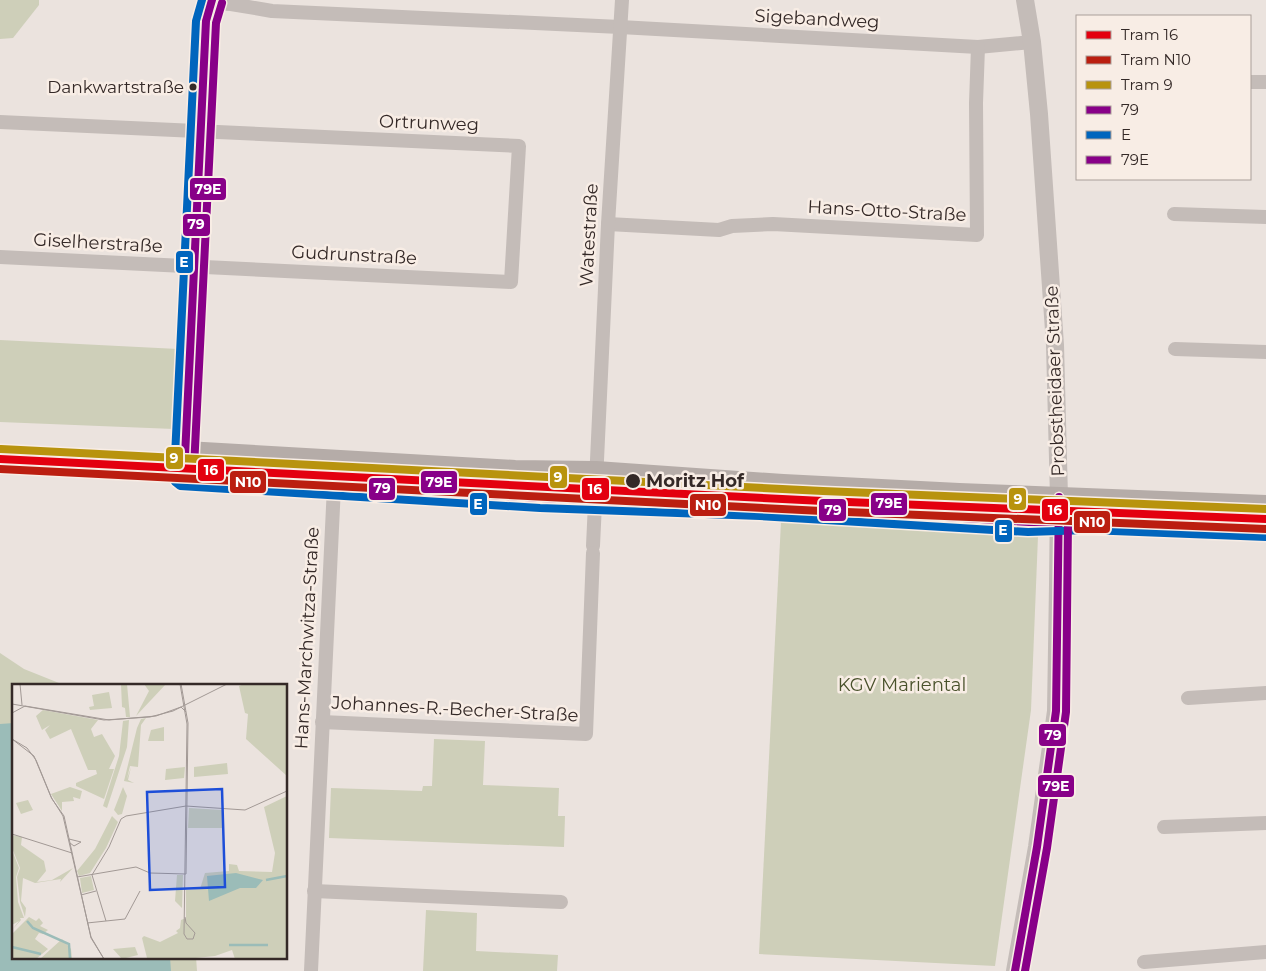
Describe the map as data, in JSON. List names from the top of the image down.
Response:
{
  "streets": {
    "street": [
      "Sigebandweg",
      "Ortrunweg",
      "Hans-Otto-Straße",
      "Watestraße",
      "Giselherstraße",
      "Gudrunstraße",
      "Probstheidaer Straße",
      "Hans-Marchwitza-Straße",
      "Johannes-R.-Becher-Straße"
    ]
  },
  "crossings": [
    ["Sigebandweg", "Hans-Otto-Straße"],
    ["Sigebandweg", "Watestraße"],
    ["Sigebandweg", "Probstheidaer Straße"],
    ["Ortrunweg", "Gudrunstraße"],
    ["Hans-Otto-Straße", "Watestraße"],
    ["Watestraße", "Johannes-R.-Becher-Straße"],
    ["Giselherstraße", "Gudrunstraße"],
    ["Hans-Marchwitza-Straße", "Johannes-R.-Becher-Straße"]
  ],
  "parks": ["KGV Mariental"],
  "places": ["Dankwartstraße", "Moritz Hof"],
  "lines": [
    "transit line 79",
    "transit line E",
    "transit line 79E",
    "tram line 9",
    "tram line 16",
    "tram line N10"
  ],
  "legend": [
    "Tram 16",
    "Tram N10",
    "Tram 9",
    "79",
    "E",
    "79E"
  ]
}
